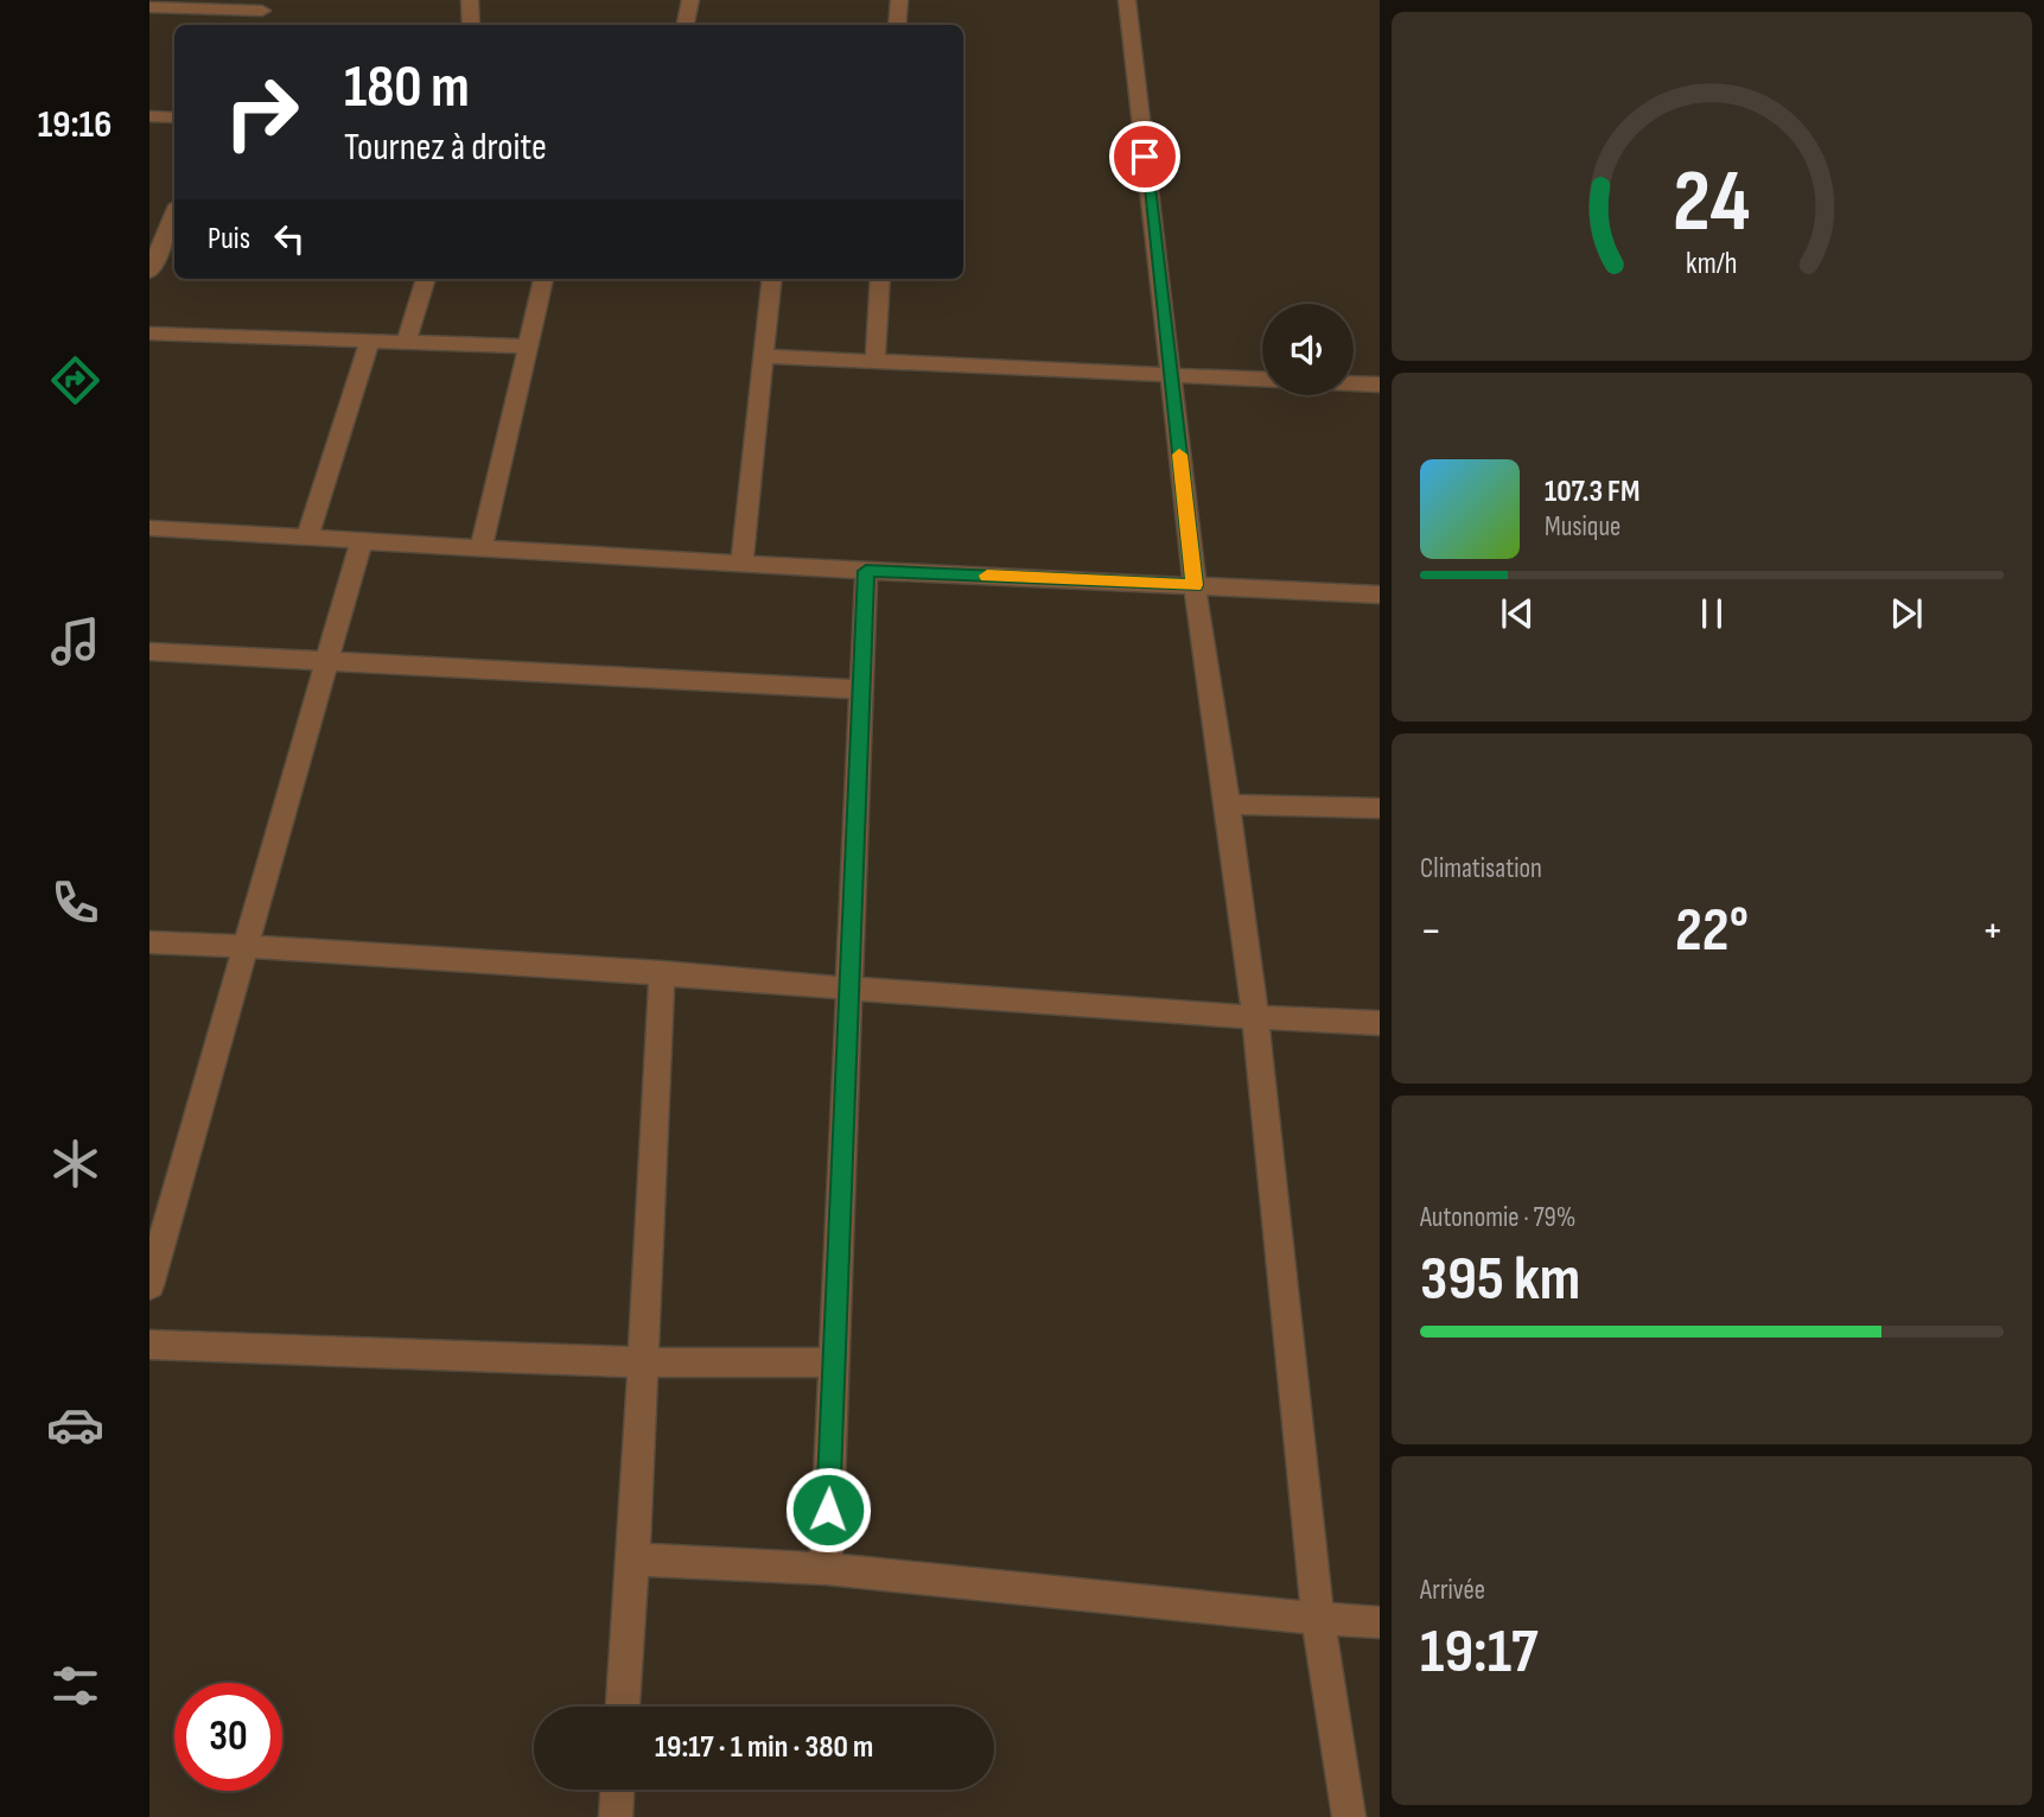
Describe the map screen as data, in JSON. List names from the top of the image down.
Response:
{
  "page": {
    "tabs": "19:16",
    "turn": ["180 m", "Tournez à droite"],
    "then": "Puis",
    "song": ["107.3 FM", "Musique"],
    "tile": [
      "Climatisation",
      ["Autonomie · 79%", "395 km"],
      ["Arrivée", "19:17"]
    ],
    "heat": ["−", "22°", "+"],
    "limit": "30",
    "trip": "19:17 · 1 min · 380 m",
    "gauge": ["24", "km/h"]
  }
}
